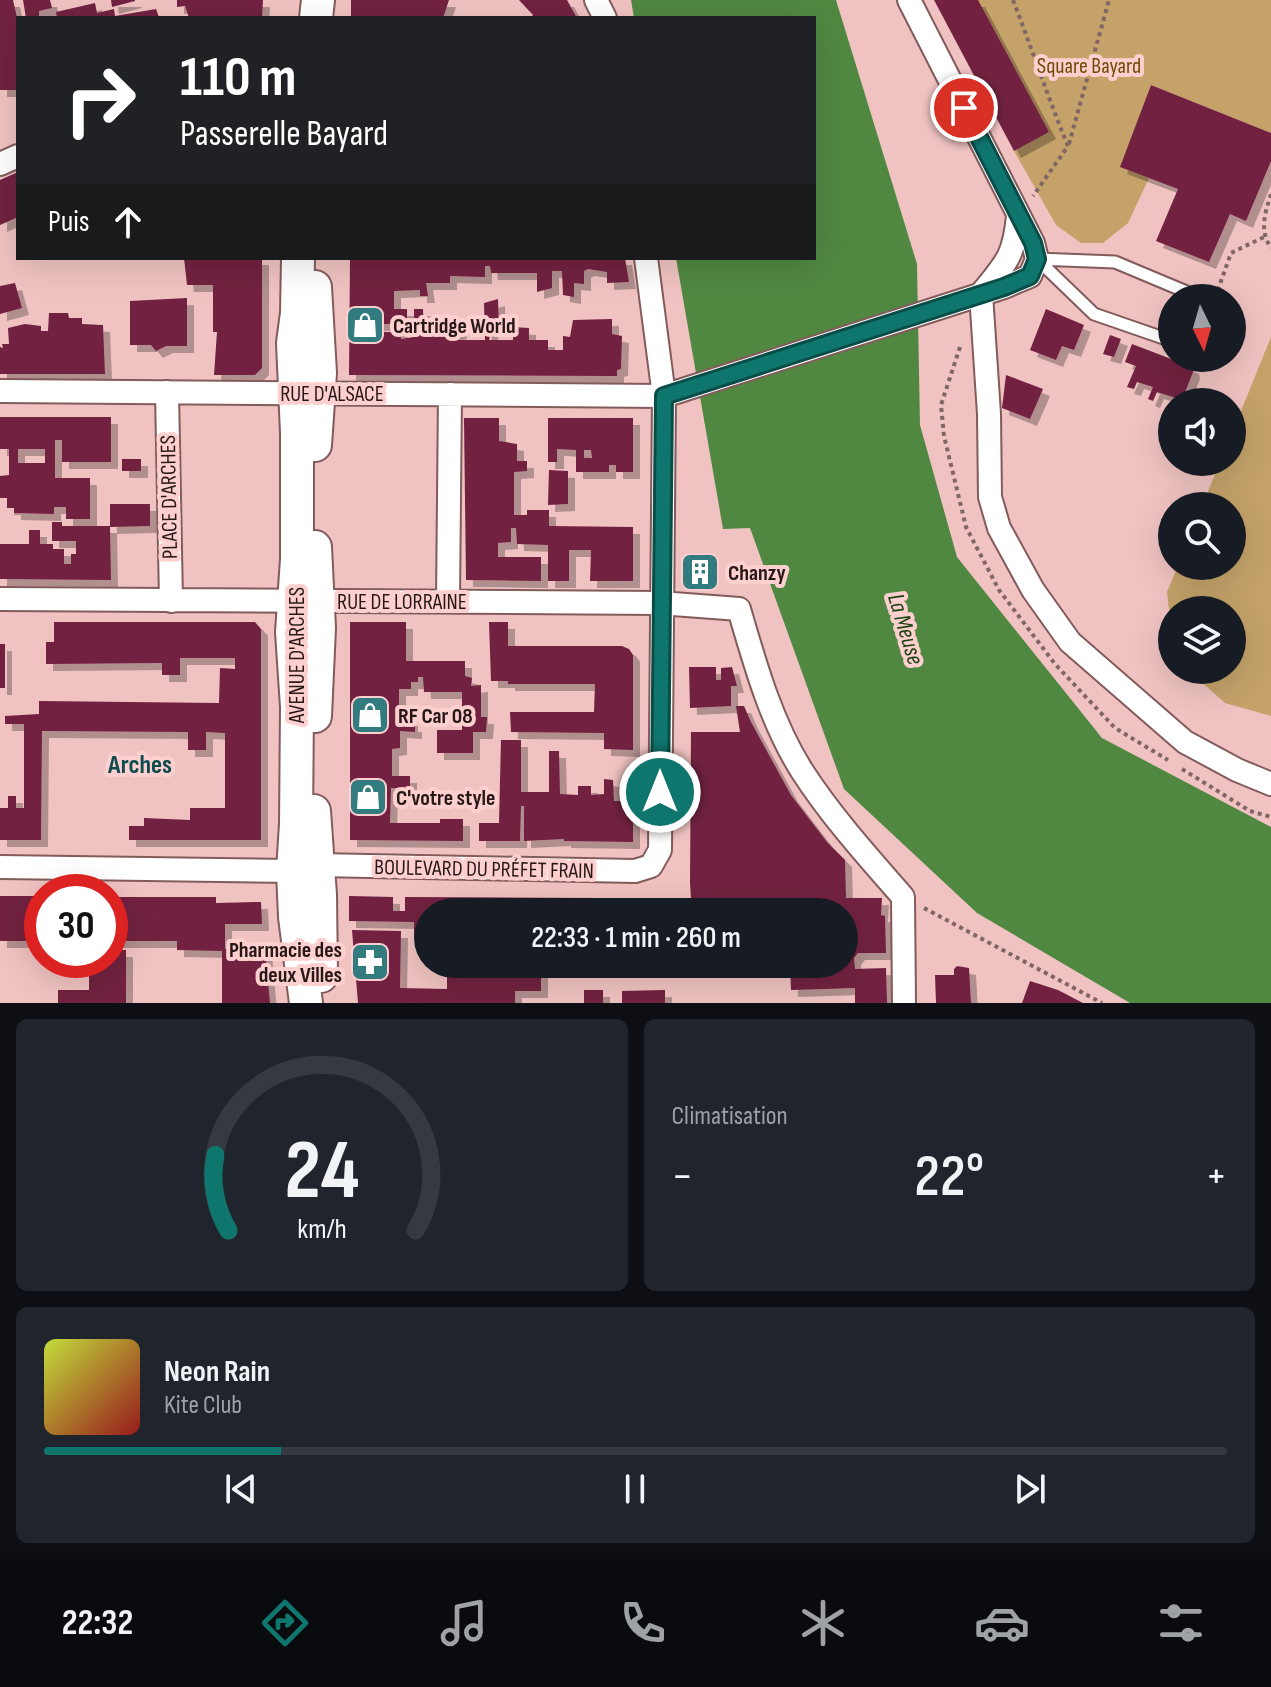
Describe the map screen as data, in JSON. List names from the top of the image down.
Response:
{
  "streets": {
    "main road": ["AVENUE D'ARCHES"],
    "street": [
      "RUE D'ALSACE",
      "PLACE D'ARCHES",
      "RUE DE LORRAINE",
      "BOULEVARD DU PRÉFET FRAIN"
    ]
  },
  "crossings": [
    ["RUE D'ALSACE", "PLACE D'ARCHES"],
    ["RUE D'ALSACE", "AVENUE D'ARCHES"],
    ["PLACE D'ARCHES", "RUE DE LORRAINE"],
    ["RUE DE LORRAINE", "AVENUE D'ARCHES"],
    ["RUE DE LORRAINE", "BOULEVARD DU PRÉFET FRAIN"],
    ["AVENUE D'ARCHES", "BOULEVARD DU PRÉFET FRAIN"]
  ],
  "districts": ["Arches"],
  "water": ["La Meuse"],
  "parks": ["Square Bayard"],
  "places": {
    "shop": ["Cartridge World", "RF Car 08", "C'votre style"],
    "building": ["Chanzy"],
    "pharmacy": ["Pharmacie des deux Villes"]
  },
  "north": "bottom",
  "page": {
    "turn": ["110 m", "Passerelle Bayard"],
    "then": "Puis",
    "limit": "30",
    "trip": "22:33 · 1 min · 260 m",
    "tile": "Climatisation",
    "heat": ["−", "22°", "+"],
    "song": ["Neon Rain", "Kite Club"],
    "tabs": "22:32",
    "gauge": ["24", "km/h"]
  }
}
